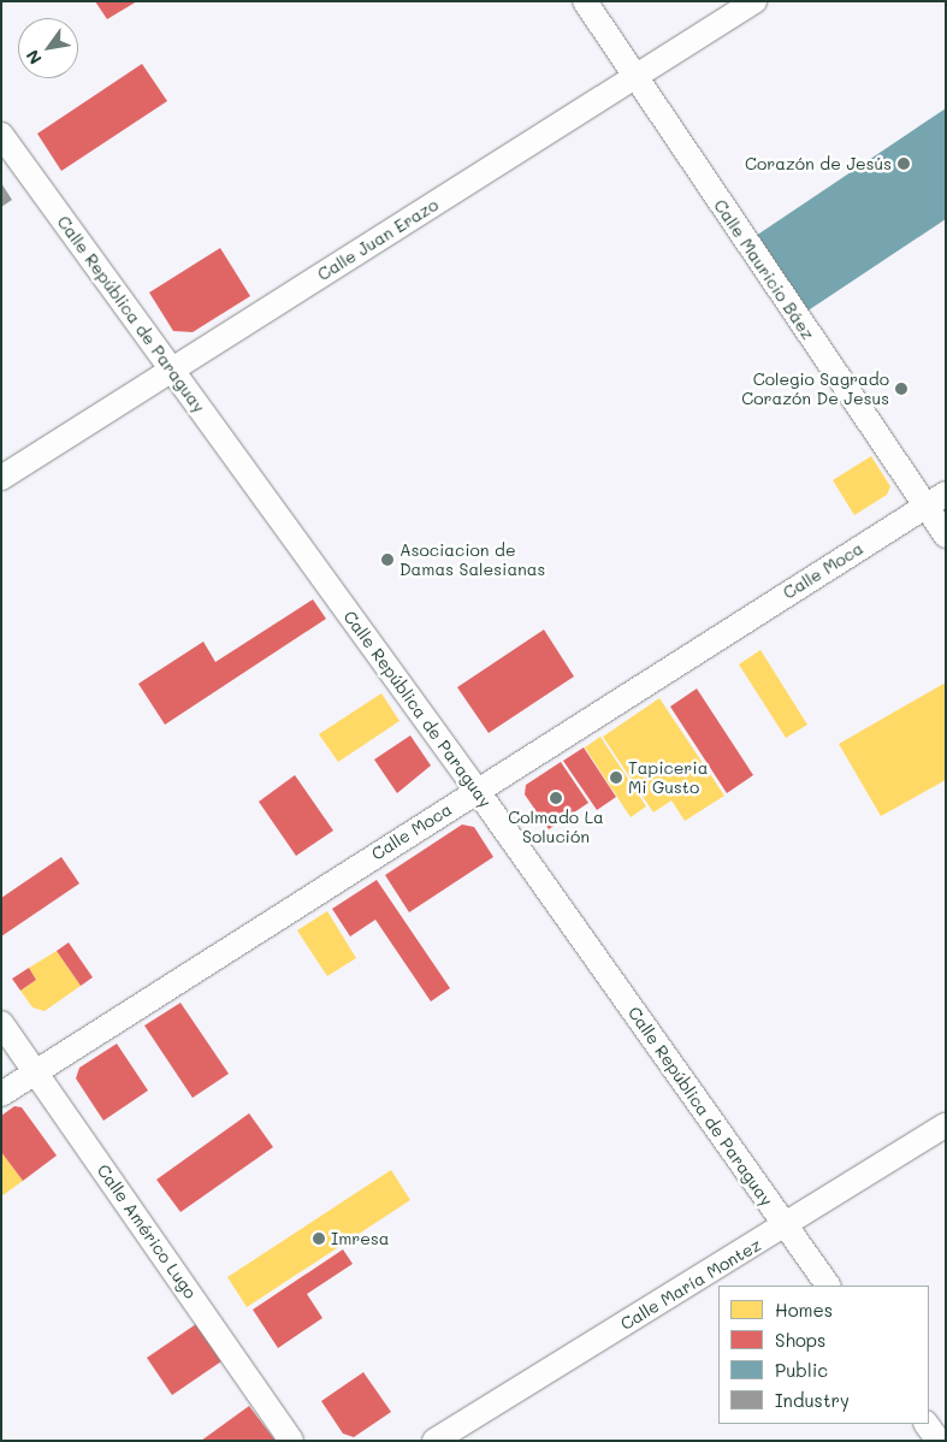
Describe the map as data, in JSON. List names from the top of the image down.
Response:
{
  "streets": {
    "street": [
      "Calle Juan Erazo",
      "Calle Mauricio Báez",
      "Calle República de Paraguay",
      "Calle Moca",
      "Calle Américo Lugo",
      "Calle María Montez"
    ]
  },
  "crossings": [
    ["Calle Juan Erazo", "Calle Mauricio Báez"],
    ["Calle Juan Erazo", "Calle República de Paraguay"],
    ["Calle Mauricio Báez", "Calle Moca"],
    ["Calle República de Paraguay", "Calle Moca"],
    ["Calle República de Paraguay", "Calle María Montez"],
    ["Calle Moca", "Calle Américo Lugo"]
  ],
  "places": [
    "Corazón de Jesús",
    "Colegio Sagrado Corazón De Jesus",
    "Asociacion de Damas Salesianas",
    "Tapiceria Mi Gusto",
    "Colmado La Solución",
    "Imresa"
  ],
  "legend": [
    "Homes",
    "Shops",
    "Public",
    "Industry"
  ],
  "north": "bottom left"
}
